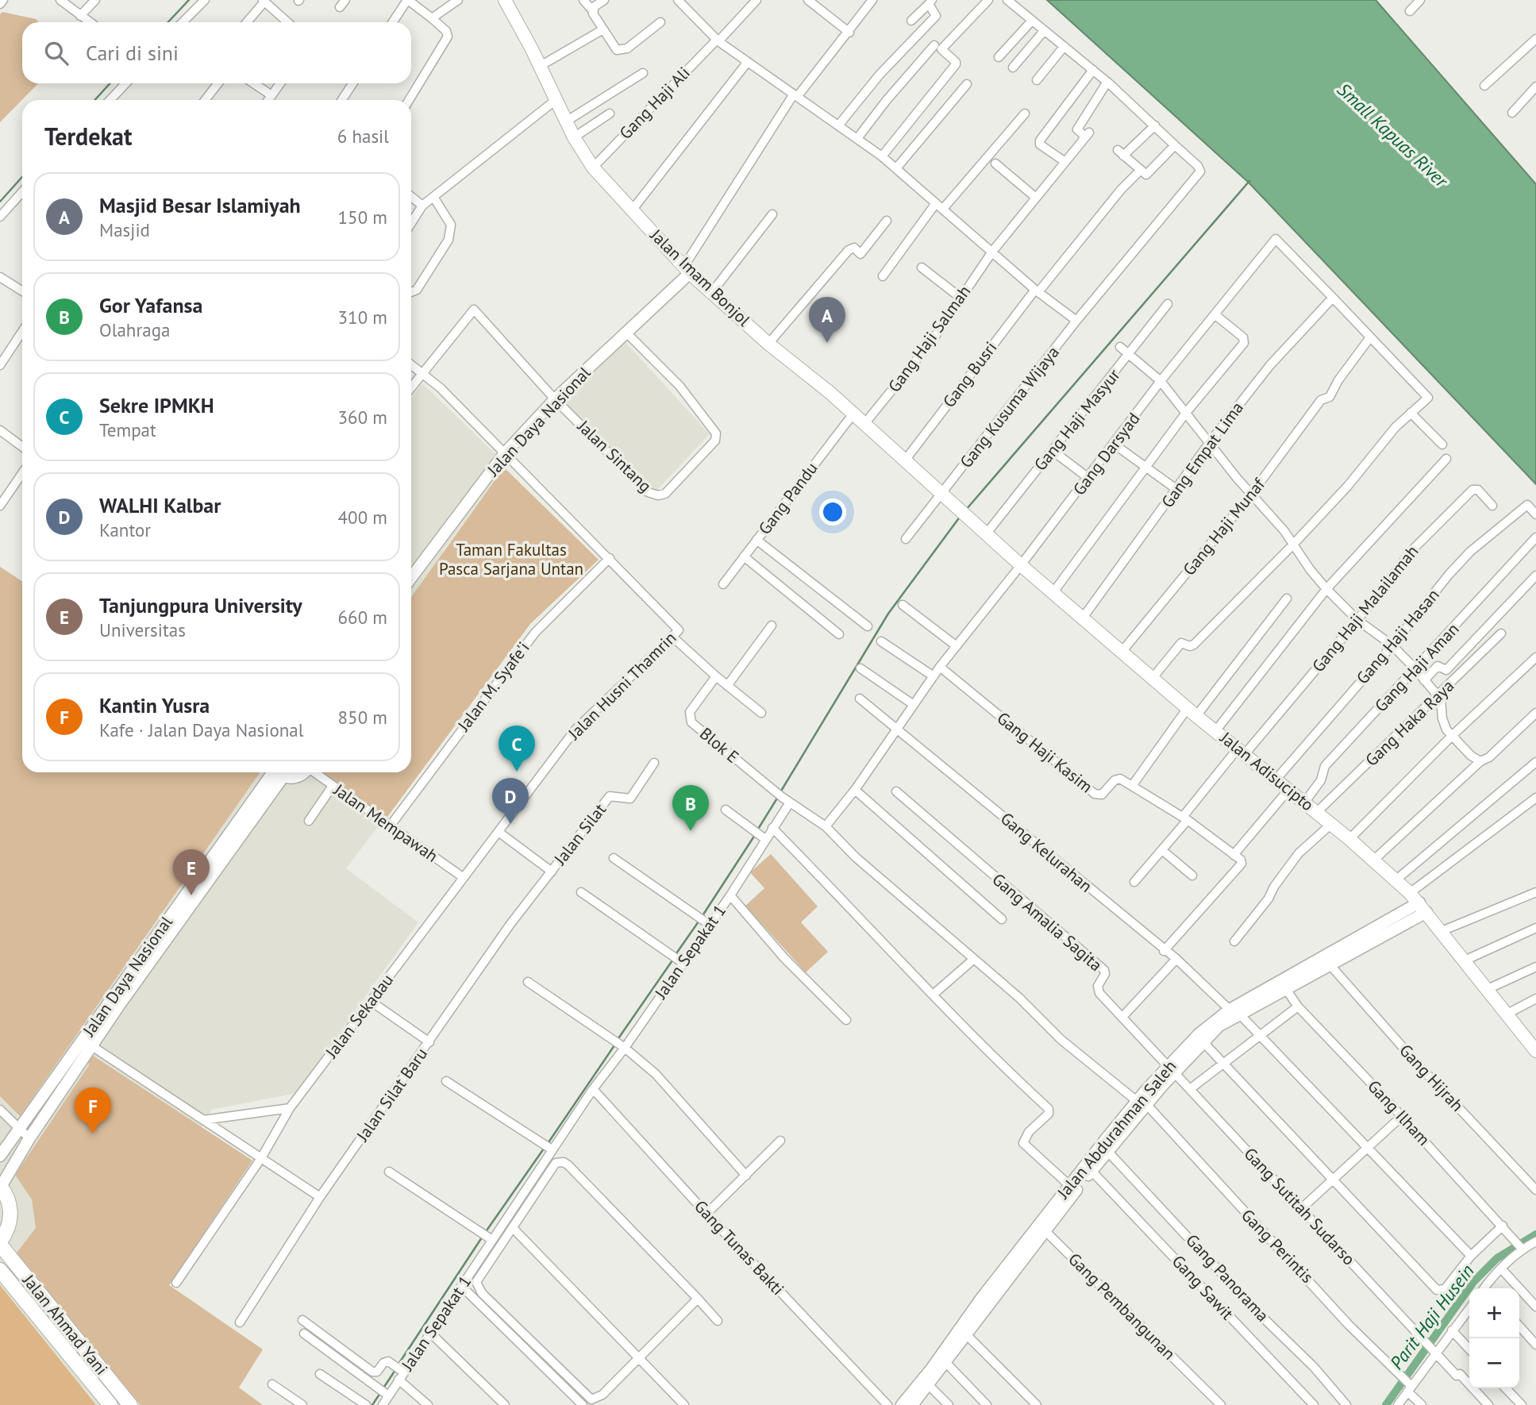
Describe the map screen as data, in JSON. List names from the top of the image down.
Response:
{
  "streets": {
    "highway": ["Jalan Ahmad Yani"],
    "main road": ["Jalan Imam Bonjol", "Jalan Adisucipto"],
    "street": [
      "Gang Haji Ali",
      "Gang Haji Salmah",
      "Gang Busri",
      "Gang Kusuma Wijaya",
      "Gang Haji Masyur",
      "Jalan Daya Nasional",
      "Gang Darsyad",
      "Gang Empat Lima",
      "Jalan Sintang",
      "Gang Pandu",
      "Gang Haji Munaf",
      "Gang Haji Malailamah",
      "Gang Haji Hasan",
      "Gang Haji Aman",
      "Jalan Husni Thamrin",
      "Jalan M. Syafe'i",
      "Gang Haka Raya",
      "Blok E",
      "Gang Haji Kasim",
      "Jalan Mempawah",
      "Jalan Silat",
      "Gang Kelurahan",
      "Gang Amalia Sagita",
      "Jalan Sepakat 1",
      "Jalan Sekadau",
      "Gang Hijrah",
      "Jalan Silat Baru",
      "Gang Ilham",
      "Jalan Abdurahman Saleh",
      "Gang Sutitah Sudarso",
      "Gang Perintis",
      "Gang Tunas Bakti",
      "Gang Panorama",
      "Gang Sawit",
      "Gang Pembangunan"
    ]
  },
  "crossings": [
    ["Gang Haji Ali", "Jalan Imam Bonjol"],
    ["Jalan Imam Bonjol", "Gang Haji Salmah"],
    ["Jalan Imam Bonjol", "Gang Busri"],
    ["Jalan Imam Bonjol", "Gang Kusuma Wijaya"],
    ["Jalan Imam Bonjol", "Jalan Daya Nasional"],
    ["Jalan Imam Bonjol", "Gang Pandu"],
    ["Jalan Imam Bonjol", "Jalan Adisucipto"],
    ["Gang Busri", "Gang Kusuma Wijaya"],
    ["Gang Haji Masyur", "Jalan Adisucipto"],
    ["Jalan Daya Nasional", "Jalan Sintang"],
    ["Gang Darsyad", "Gang Empat Lima"],
    ["Gang Darsyad", "Jalan Adisucipto"],
    ["Gang Empat Lima", "Jalan Adisucipto"],
    ["Gang Haji Munaf", "Jalan Adisucipto"],
    ["Gang Haji Malailamah", "Jalan Adisucipto"],
    ["Gang Haji Hasan", "Jalan Adisucipto"],
    ["Gang Haji Aman", "Jalan Adisucipto"],
    ["Jalan Husni Thamrin", "Jalan M. Syafe'i"],
    ["Jalan Husni Thamrin", "Jalan Mempawah"],
    ["Jalan Husni Thamrin", "Jalan Silat"],
    ["Jalan Husni Thamrin", "Jalan Sekadau"],
    ["Jalan M. Syafe'i", "Jalan Mempawah"],
    ["Gang Haka Raya", "Jalan Adisucipto"],
    ["Blok E", "Jalan Sepakat 1"],
    ["Jalan Adisucipto", "Jalan Abdurahman Saleh"],
    ["Jalan Mempawah", "Jalan Sekadau"],
    ["Jalan Silat", "Jalan Silat Baru"],
    ["Gang Kelurahan", "Jalan Abdurahman Saleh"],
    ["Gang Amalia Sagita", "Jalan Abdurahman Saleh"],
    ["Gang Amalia Sagita", "Gang Sutitah Sudarso"],
    ["Jalan Sepakat 1", "Gang Tunas Bakti"],
    ["Gang Hijrah", "Jalan Abdurahman Saleh"],
    ["Gang Ilham", "Jalan Abdurahman Saleh"],
    ["Jalan Abdurahman Saleh", "Gang Sutitah Sudarso"],
    ["Jalan Abdurahman Saleh", "Gang Perintis"],
    ["Jalan Abdurahman Saleh", "Gang Panorama"],
    ["Jalan Abdurahman Saleh", "Gang Sawit"],
    ["Jalan Abdurahman Saleh", "Gang Pembangunan"]
  ],
  "water": ["Small Kapuas River", "Parit Haji Husein"],
  "parks": ["Taman Fakultas Pasca Sarjana Untan"],
  "page": {
    "search": "Cari di sini",
    "heading": ["Terdekat", "6 hasil"],
    "list": [
      {
        "mark": "A",
        "name": "Masjid Besar Islamiyah",
        "note": "Masjid",
        "value": "150 m"
      },
      {
        "mark": "B",
        "name": "Gor Yafansa",
        "note": "Olahraga",
        "value": "310 m"
      },
      {
        "mark": "C",
        "name": "Sekre IPMKH",
        "note": "Tempat",
        "value": "360 m"
      },
      {
        "mark": "D",
        "name": "WALHI Kalbar",
        "note": "Kantor",
        "value": "400 m"
      },
      {
        "mark": "E",
        "name": "Tanjungpura University",
        "note": "Universitas",
        "value": "660 m"
      },
      {
        "mark": "F",
        "name": "Kantin Yusra",
        "note": "Kafe · Jalan Daya Nasional",
        "value": "850 m"
      }
    ],
    "pins": [
      "A",
      "C",
      "D",
      "B",
      "E",
      "F"
    ],
    "map_buttons": ["+", "−"]
  }
}
